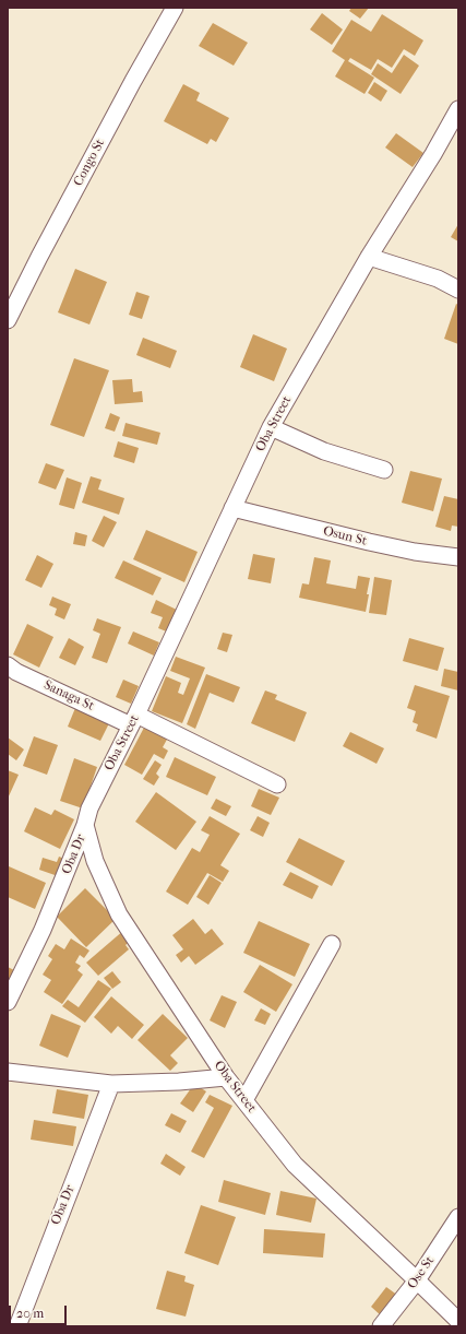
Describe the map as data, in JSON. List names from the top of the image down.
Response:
{
  "streets": {
    "street": [
      "Congo St",
      "Oba Street",
      "Osun St",
      "Sanaga St",
      "Oba Dr",
      "Ose St"
    ]
  },
  "crossings": [
    ["Oba Street", "Osun St"],
    ["Oba Street", "Sanaga St"],
    ["Oba Street", "Oba Dr"],
    ["Oba Street", "Ose St"]
  ],
  "scale_bar": "20 m"
}
